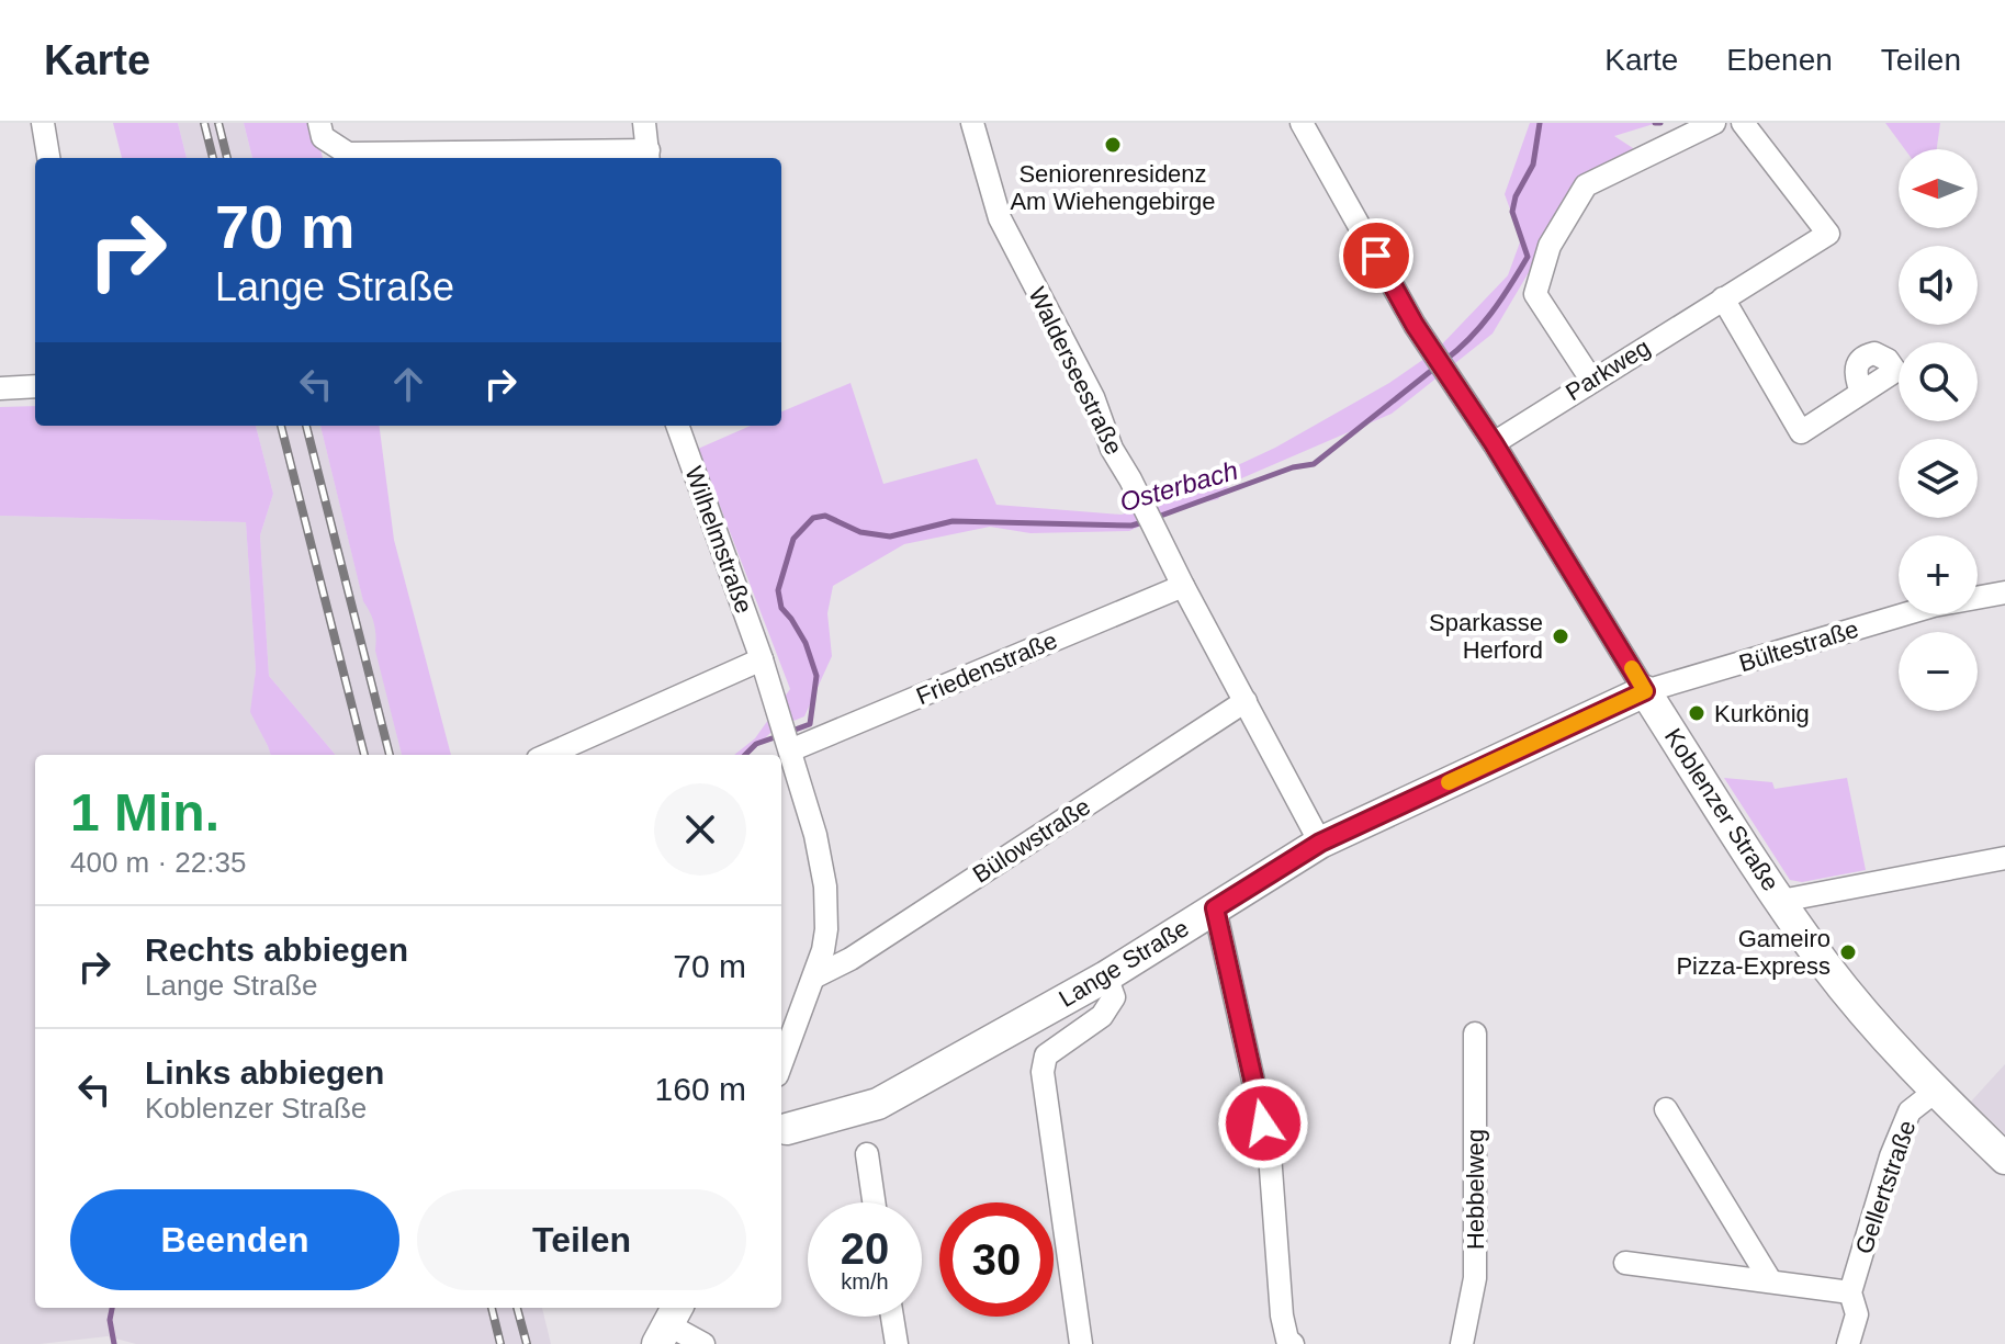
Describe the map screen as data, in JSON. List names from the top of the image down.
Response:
{
  "streets": {
    "street": [
      "Parkweg",
      "Walderseestraße",
      "Wilhelmstraße",
      "Bültestraße",
      "Friedenstraße",
      "Koblenzer Straße",
      "Bülowstraße",
      "Lange Straße",
      "Gellertstraße",
      "Hebbelweg"
    ]
  },
  "crossings": [
    ["Parkweg", "Koblenzer Straße"],
    ["Walderseestraße", "Friedenstraße"],
    ["Walderseestraße", "Bülowstraße"],
    ["Walderseestraße", "Lange Straße"],
    ["Wilhelmstraße", "Friedenstraße"],
    ["Wilhelmstraße", "Bülowstraße"],
    ["Bültestraße", "Koblenzer Straße"],
    ["Bültestraße", "Lange Straße"],
    ["Koblenzer Straße", "Lange Straße"],
    ["Koblenzer Straße", "Gellertstraße"]
  ],
  "water": ["Osterbach"],
  "places": [
    "Seniorenresidenz Am Wiehengebirge",
    "Sparkasse Herford",
    "Kurkönig",
    "Gameiro Pizza-Express"
  ],
  "north": "left",
  "page": {
    "header": "Karte",
    "nav": ["Karte", "Ebenen", "Teilen"],
    "map_buttons": ["+", "−"],
    "turn": ["70 m", "Lange Straße"],
    "heading": ["1 Min.", "400 m · 22:35"],
    "list": [
      {
        "name": "Rechts abbiegen",
        "note": "Lange Straße",
        "value": "70 m"
      },
      {
        "name": "Links abbiegen",
        "note": "Koblenzer Straße",
        "value": "160 m"
      }
    ],
    "buttons": ["Beenden", "Teilen"],
    "speed": "20 km/h",
    "limit": "30"
  }
}
